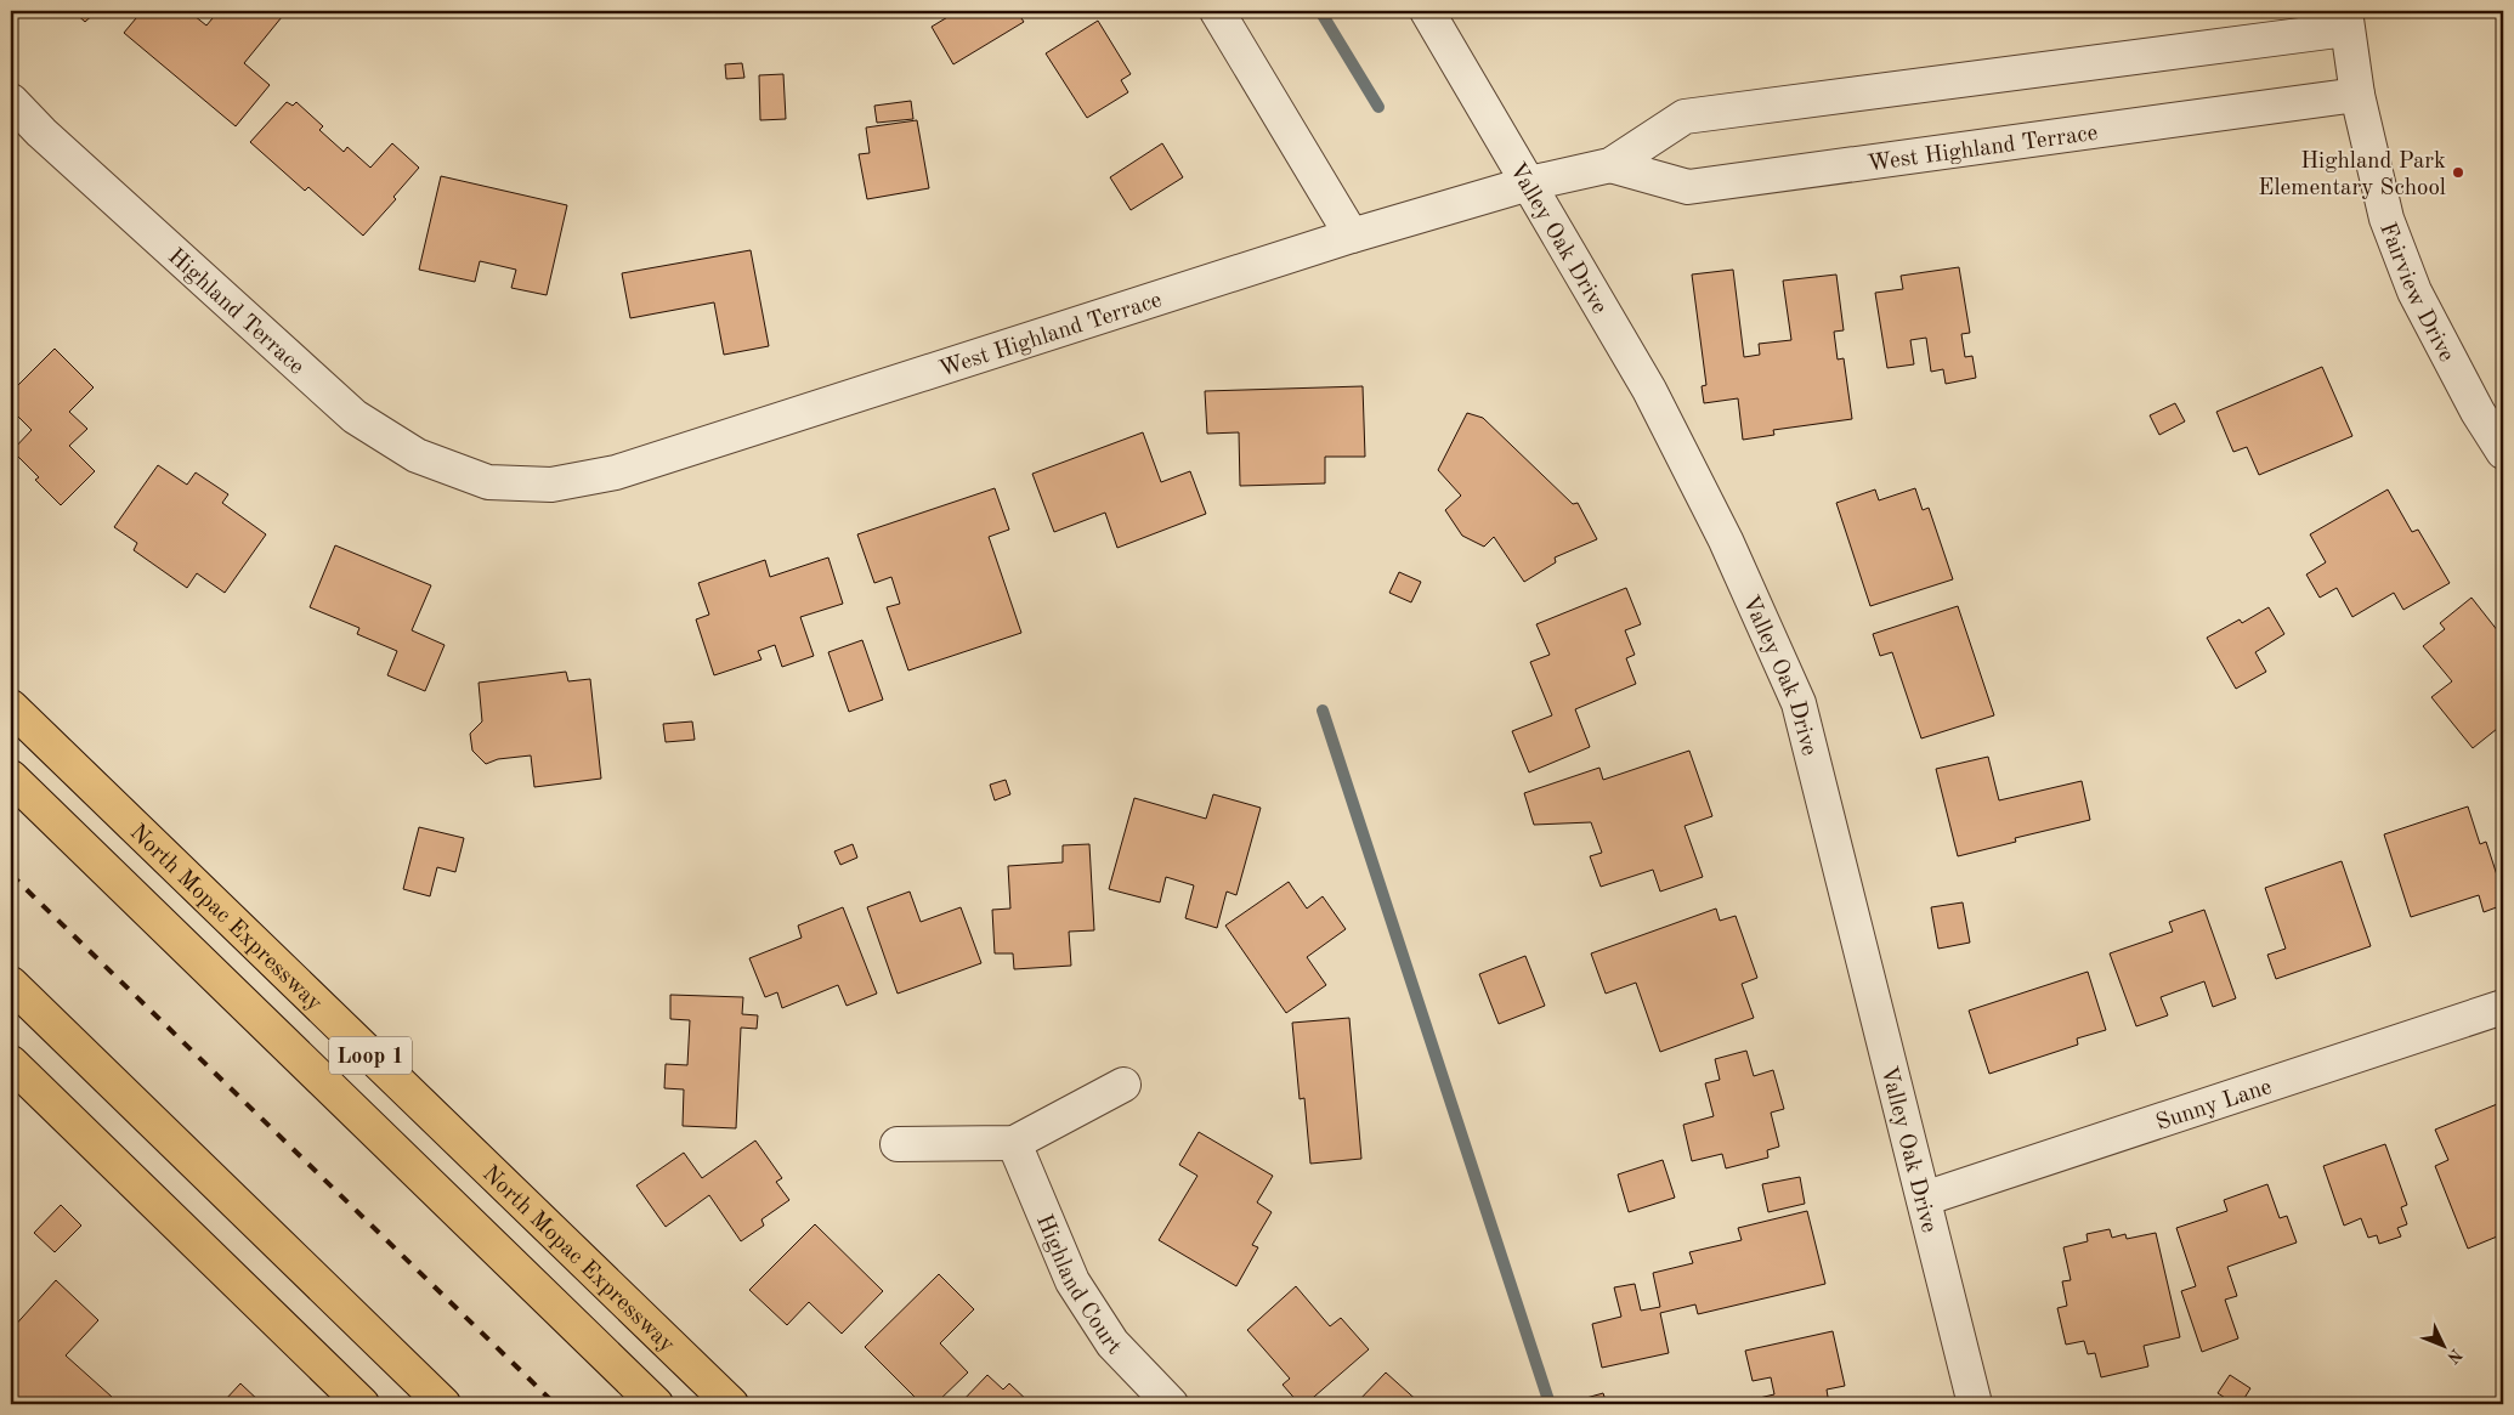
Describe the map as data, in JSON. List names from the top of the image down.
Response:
{
  "streets": {
    "highway": ["North Mopac Expressway", "Loop 1"],
    "street": [
      "West Highland Terrace",
      "Valley Oak Drive",
      "Fairview Drive",
      "Highland Terrace",
      "Sunny Lane",
      "Highland Court"
    ]
  },
  "crossings": [
    ["West Highland Terrace", "Valley Oak Drive"],
    ["West Highland Terrace", "Fairview Drive"],
    ["West Highland Terrace", "Highland Terrace"],
    ["Valley Oak Drive", "Sunny Lane"]
  ],
  "places": ["Highland Park Elementary School"],
  "north": "bottom right"
}
